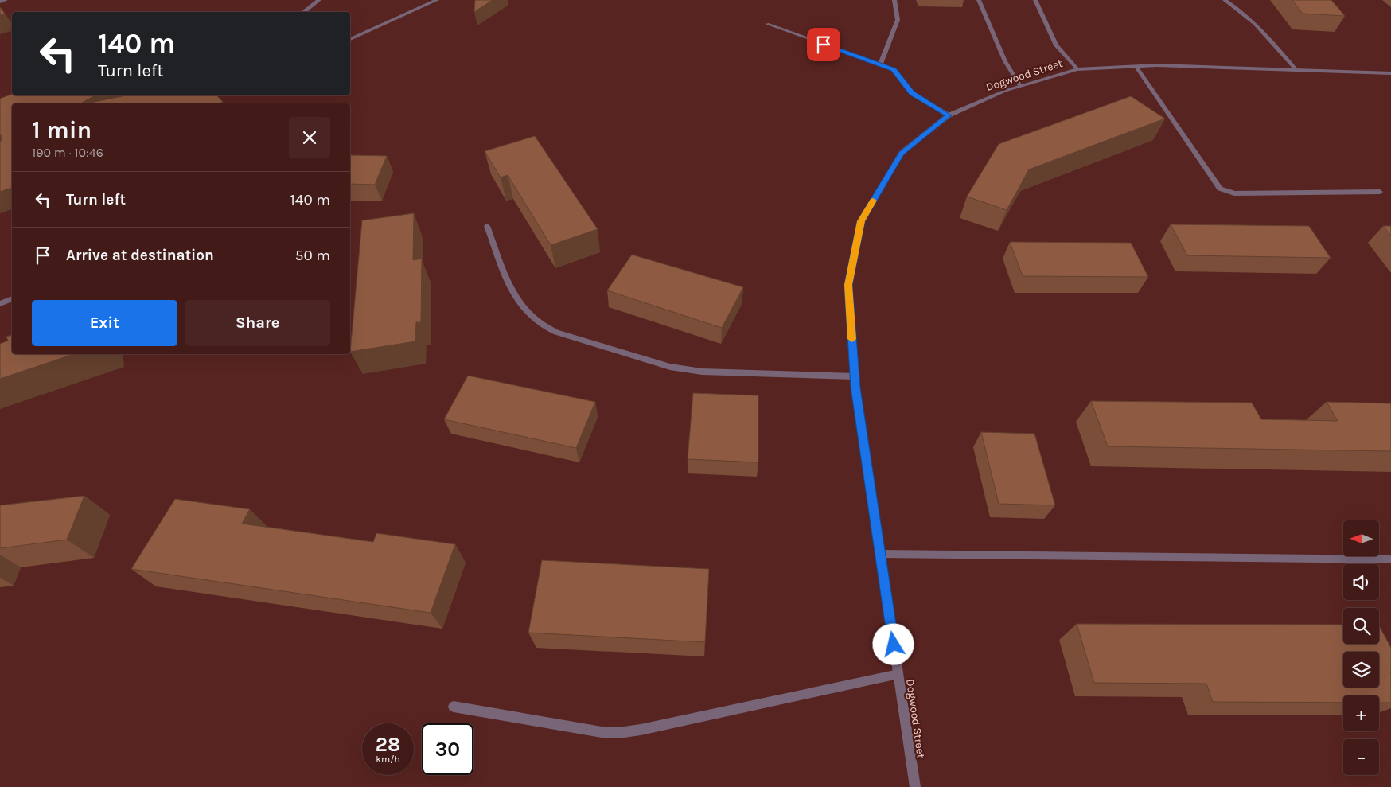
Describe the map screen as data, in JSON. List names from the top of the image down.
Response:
{
  "streets": {
    "street": ["Dogwood Street"]
  },
  "north": "left",
  "page": {
    "turn": ["140 m", "Turn left"],
    "heading": ["1 min", "190 m · 10:46"],
    "list": [
      {
        "name": "Turn left",
        "value": "140 m"
      },
      {
        "name": "Arrive at destination",
        "value": "50 m"
      }
    ],
    "buttons": ["Exit", "Share"],
    "map_buttons": ["+", "−"],
    "speed": "28 km/h",
    "limit": "30"
  }
}
